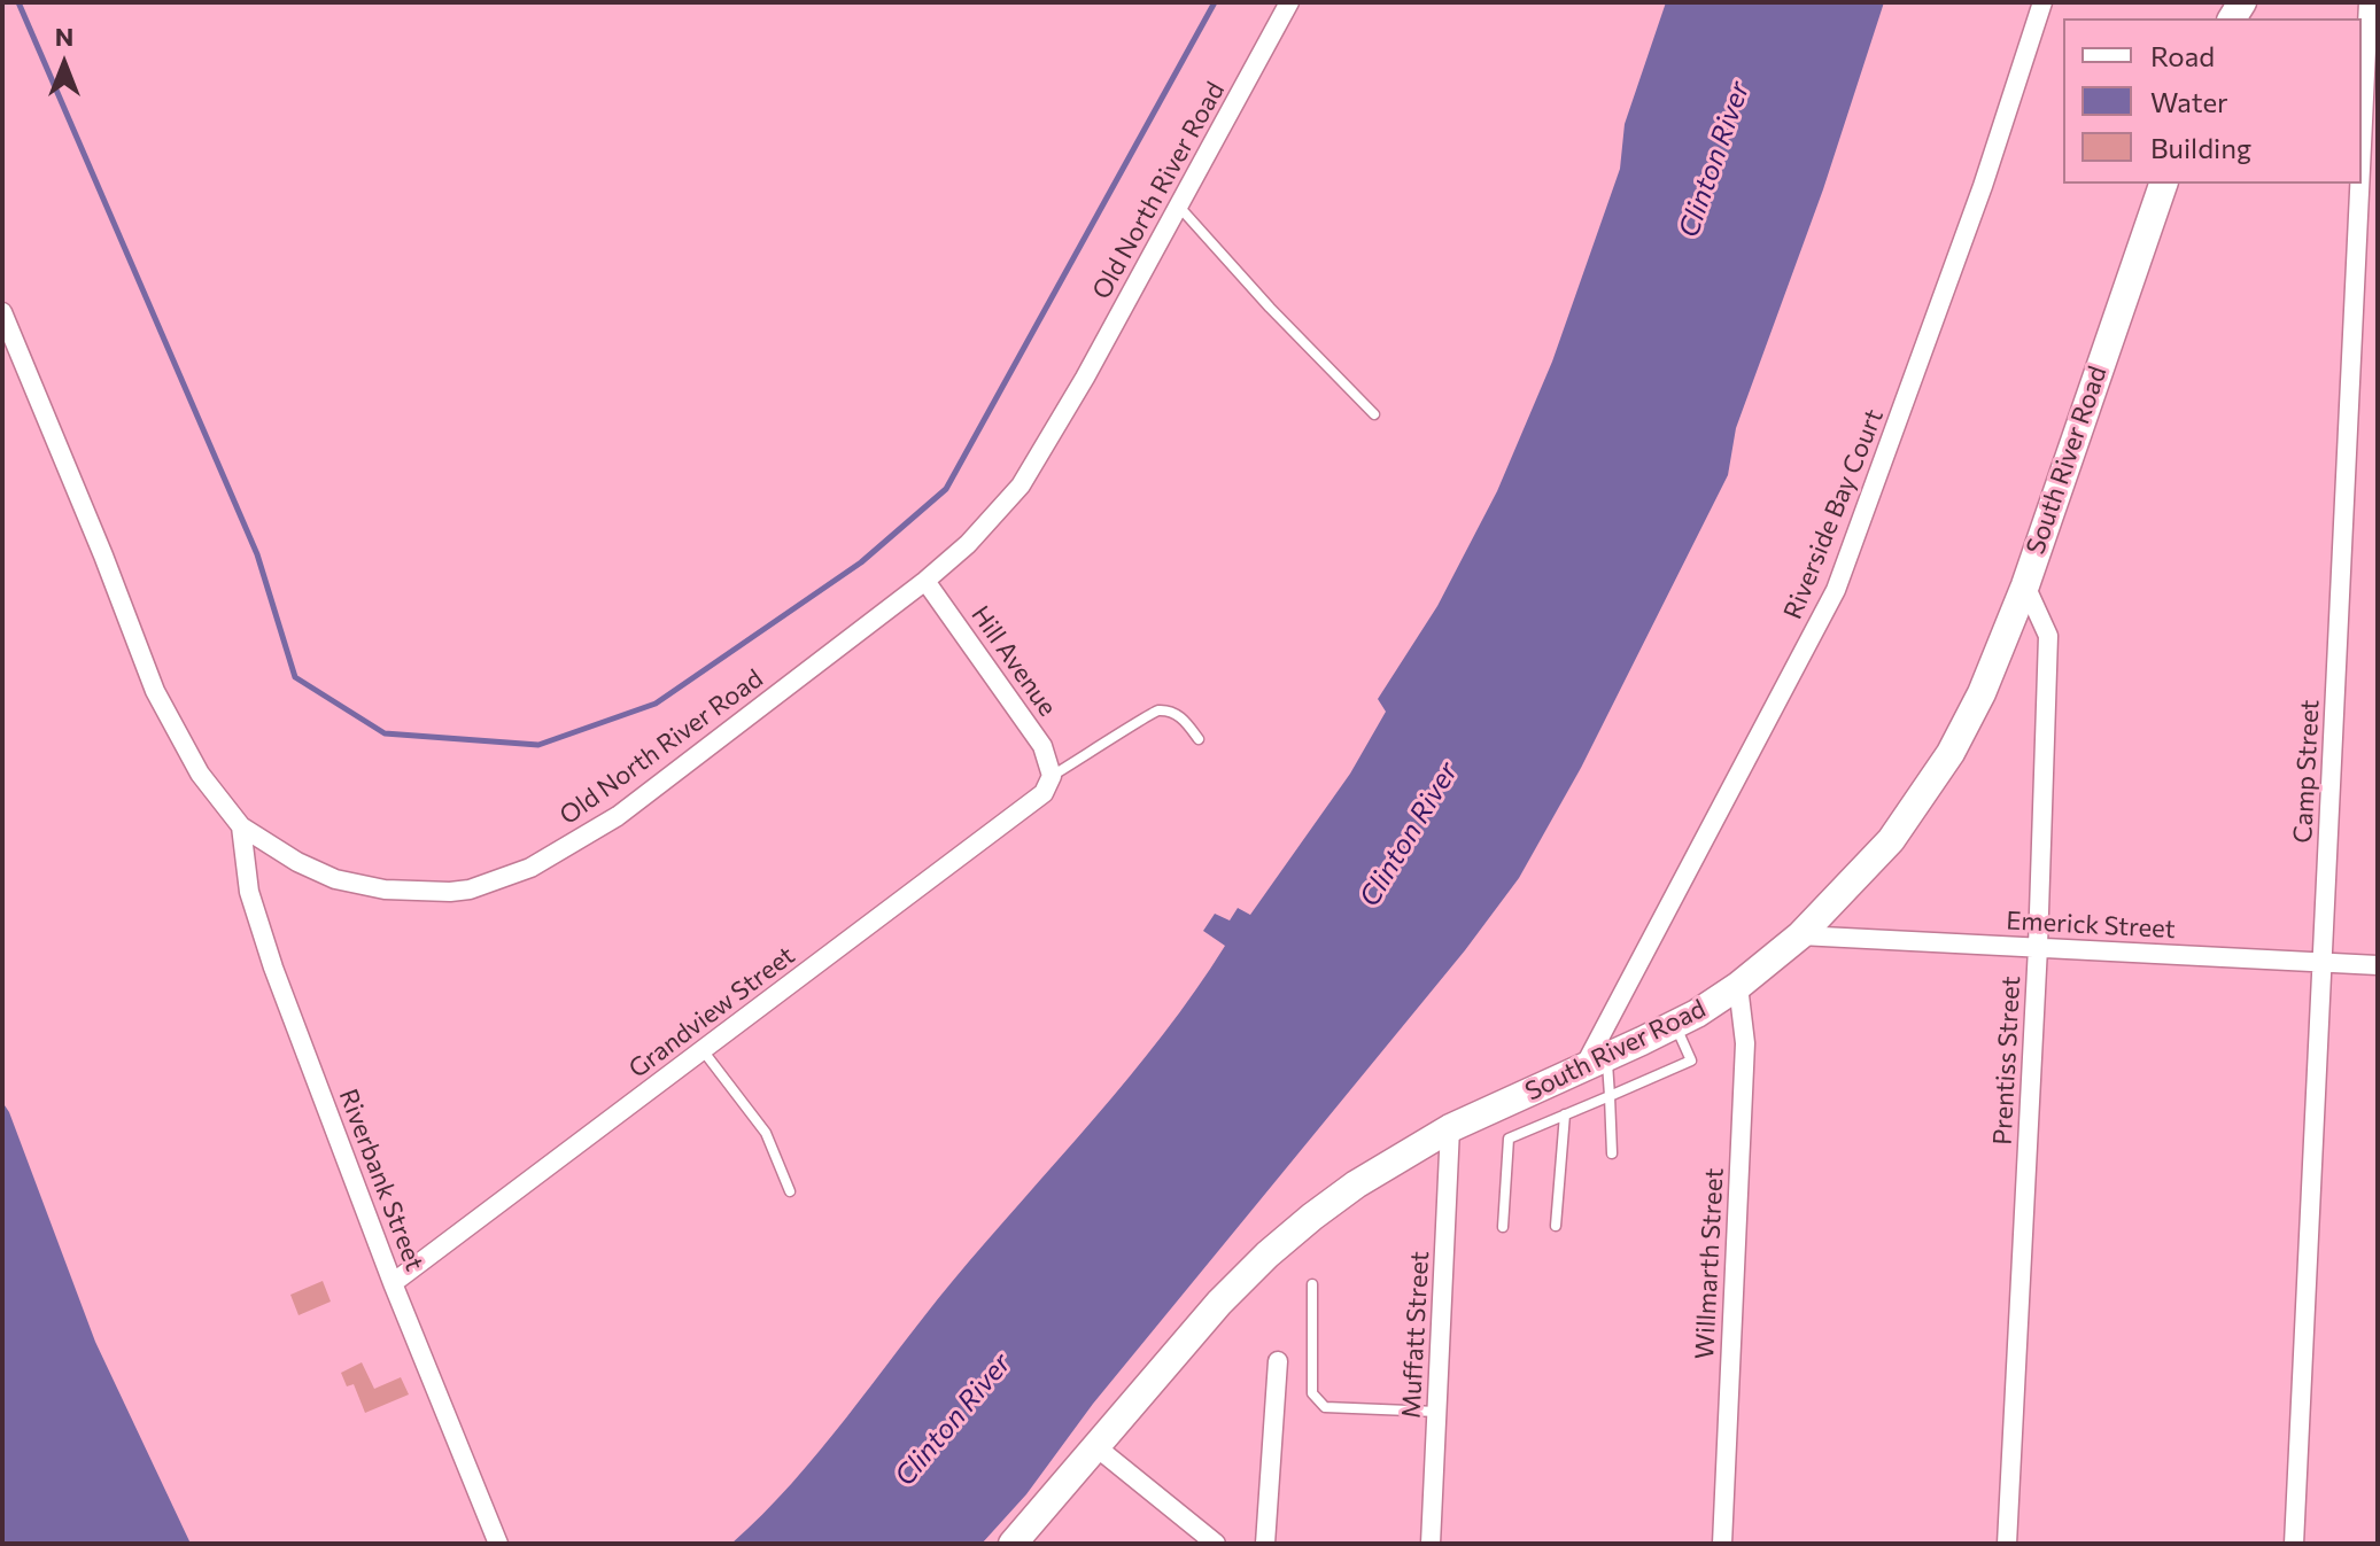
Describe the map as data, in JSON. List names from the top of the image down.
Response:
{
  "streets": {
    "street": [
      "Old North River Road",
      "South River Road",
      "Riverside Bay Court",
      "Hill Avenue",
      "Camp Street",
      "Emerick Street",
      "Grandview Street",
      "Prentiss Street",
      "Riverbank Street",
      "Willmarth Street",
      "Muffatt Street"
    ]
  },
  "crossings": [
    ["Old North River Road", "Hill Avenue"],
    ["Old North River Road", "Riverbank Street"],
    ["South River Road", "Riverside Bay Court"],
    ["South River Road", "Emerick Street"],
    ["South River Road", "Prentiss Street"],
    ["South River Road", "Willmarth Street"],
    ["South River Road", "Muffatt Street"],
    ["Hill Avenue", "Grandview Street"],
    ["Camp Street", "Emerick Street"],
    ["Emerick Street", "Prentiss Street"],
    ["Grandview Street", "Riverbank Street"]
  ],
  "water": ["Clinton River"],
  "legend": ["Road", "Water", "Building"],
  "north": "top"
}
